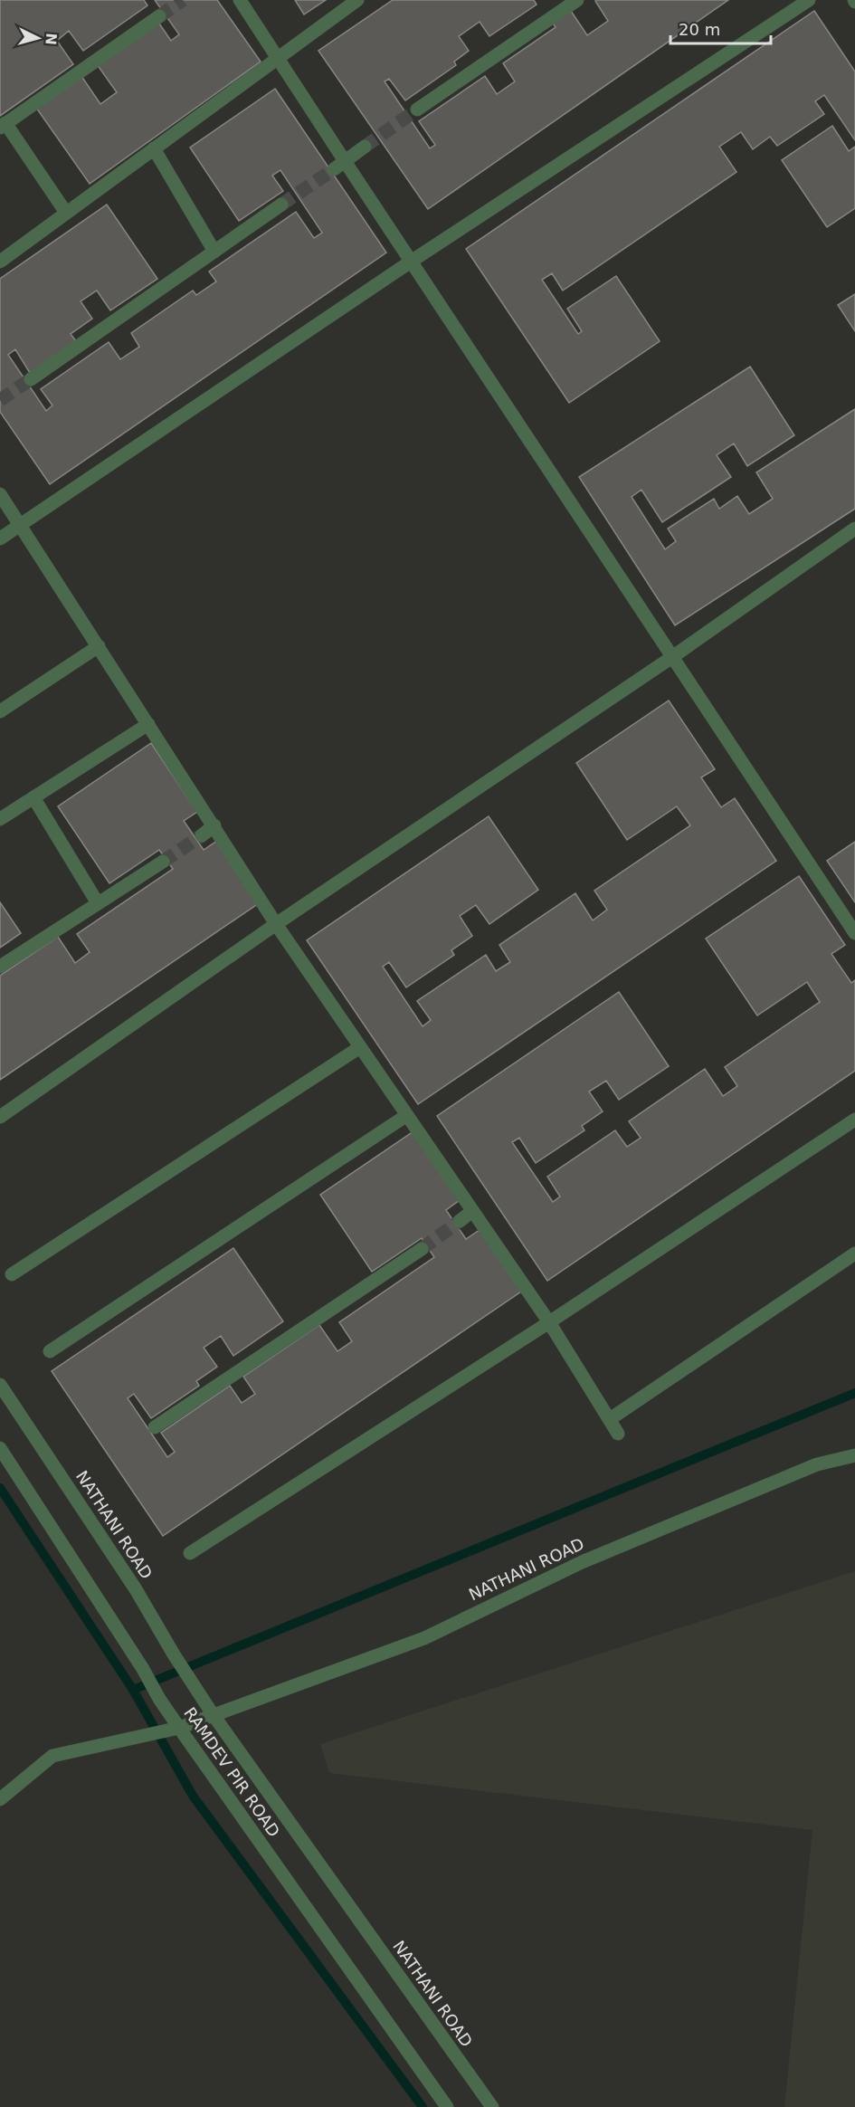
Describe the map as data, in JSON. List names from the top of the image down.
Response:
{
  "streets": {
    "street": ["NATHANI ROAD", "RAMDEV PIR ROAD"]
  },
  "scale_bar": "20 m",
  "north": "right"
}
